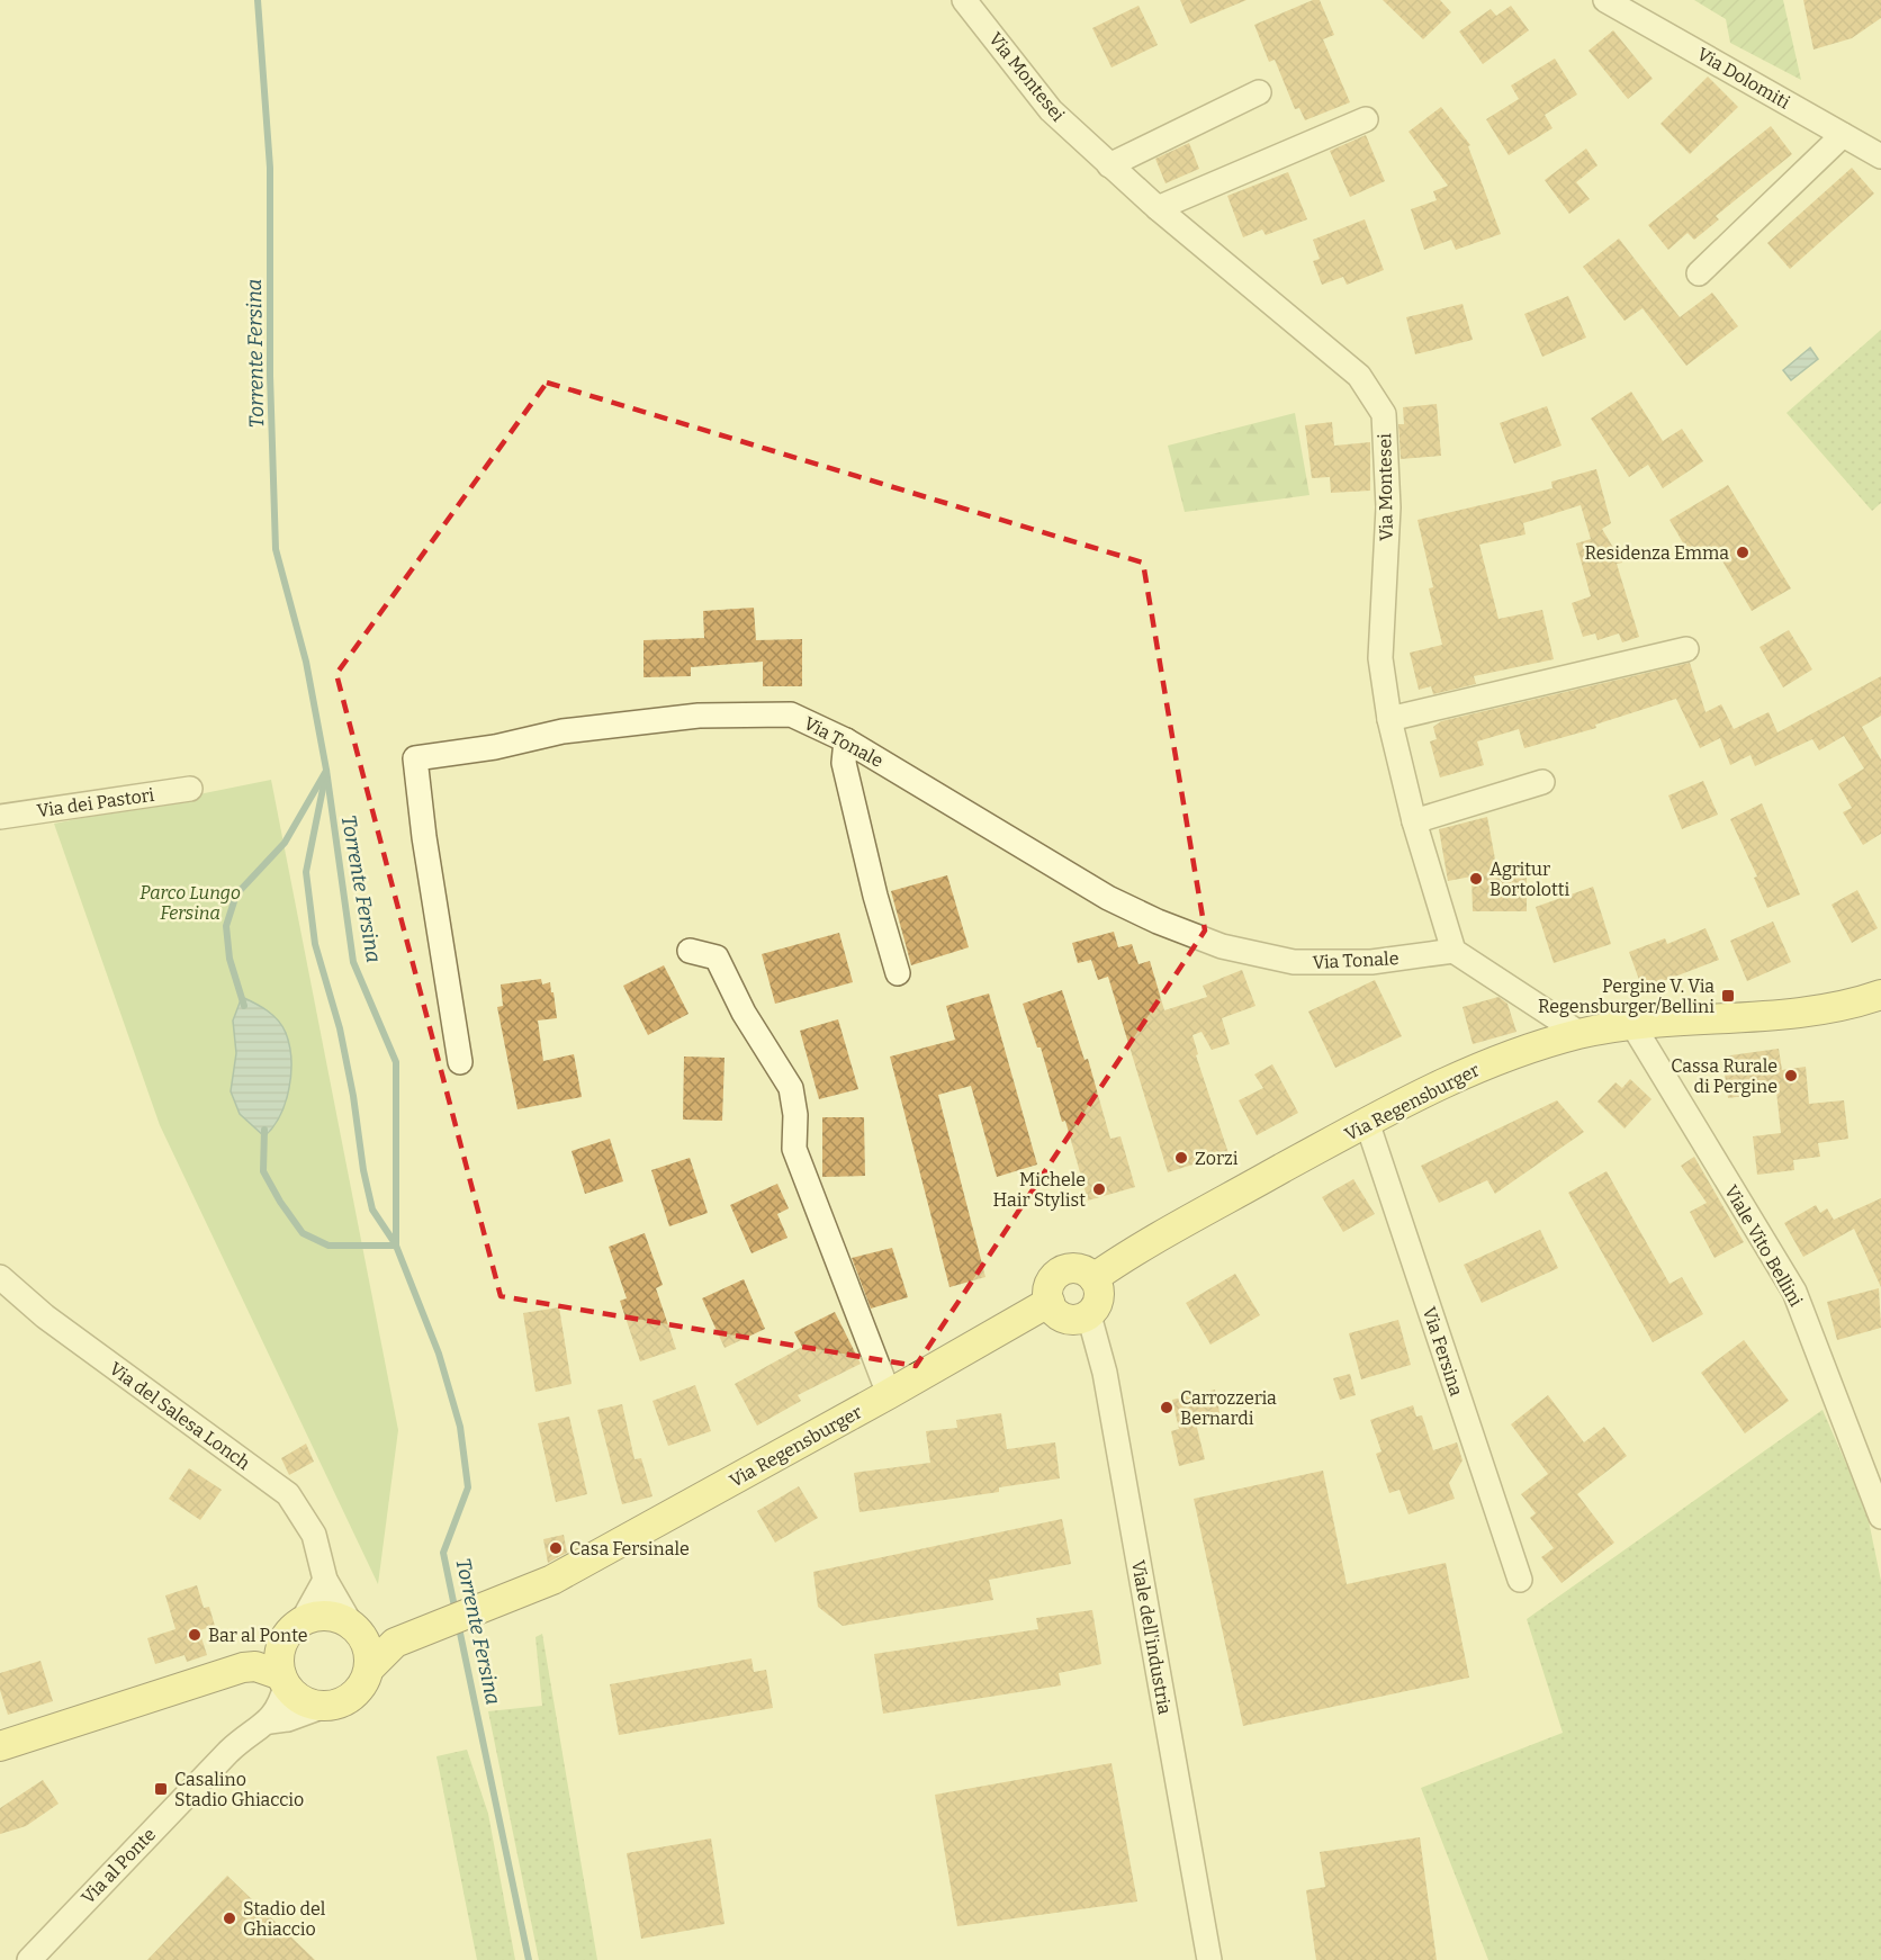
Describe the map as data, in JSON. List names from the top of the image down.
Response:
{
  "streets": {
    "main road": ["Via Regensburger"],
    "street": [
      "Via Montesei",
      "Via Dolomiti",
      "Via Tonale",
      "Via dei Pastori",
      "Viale Vito Bellini",
      "Via Fersina",
      "Via del Salesa Lonch",
      "Viale dell'industria",
      "Via al Ponte"
    ]
  },
  "crossings": [
    ["Via Montesei", "Via Tonale"],
    ["Via Regensburger", "Viale Vito Bellini"],
    ["Via Regensburger", "Via Fersina"],
    ["Via Regensburger", "Viale dell'industria"],
    ["Via del Salesa Lonch", "Via al Ponte"]
  ],
  "water": ["Torrente Fersina"],
  "parks": ["Parco Lungo Fersina"],
  "places": {
    "other": [
      "Residenza Emma",
      "Agritur Bortolotti",
      "Cassa Rurale di Pergine",
      "Zorzi",
      "Michele Hair Stylist",
      "Carrozzeria Bernardi",
      "Casa Fersinale",
      "Bar al Ponte",
      "Stadio del Ghiaccio"
    ],
    "transit": ["Pergine V. Via Regensburger/Bellini", "Casalino Stadio Ghiaccio"]
  }
}
